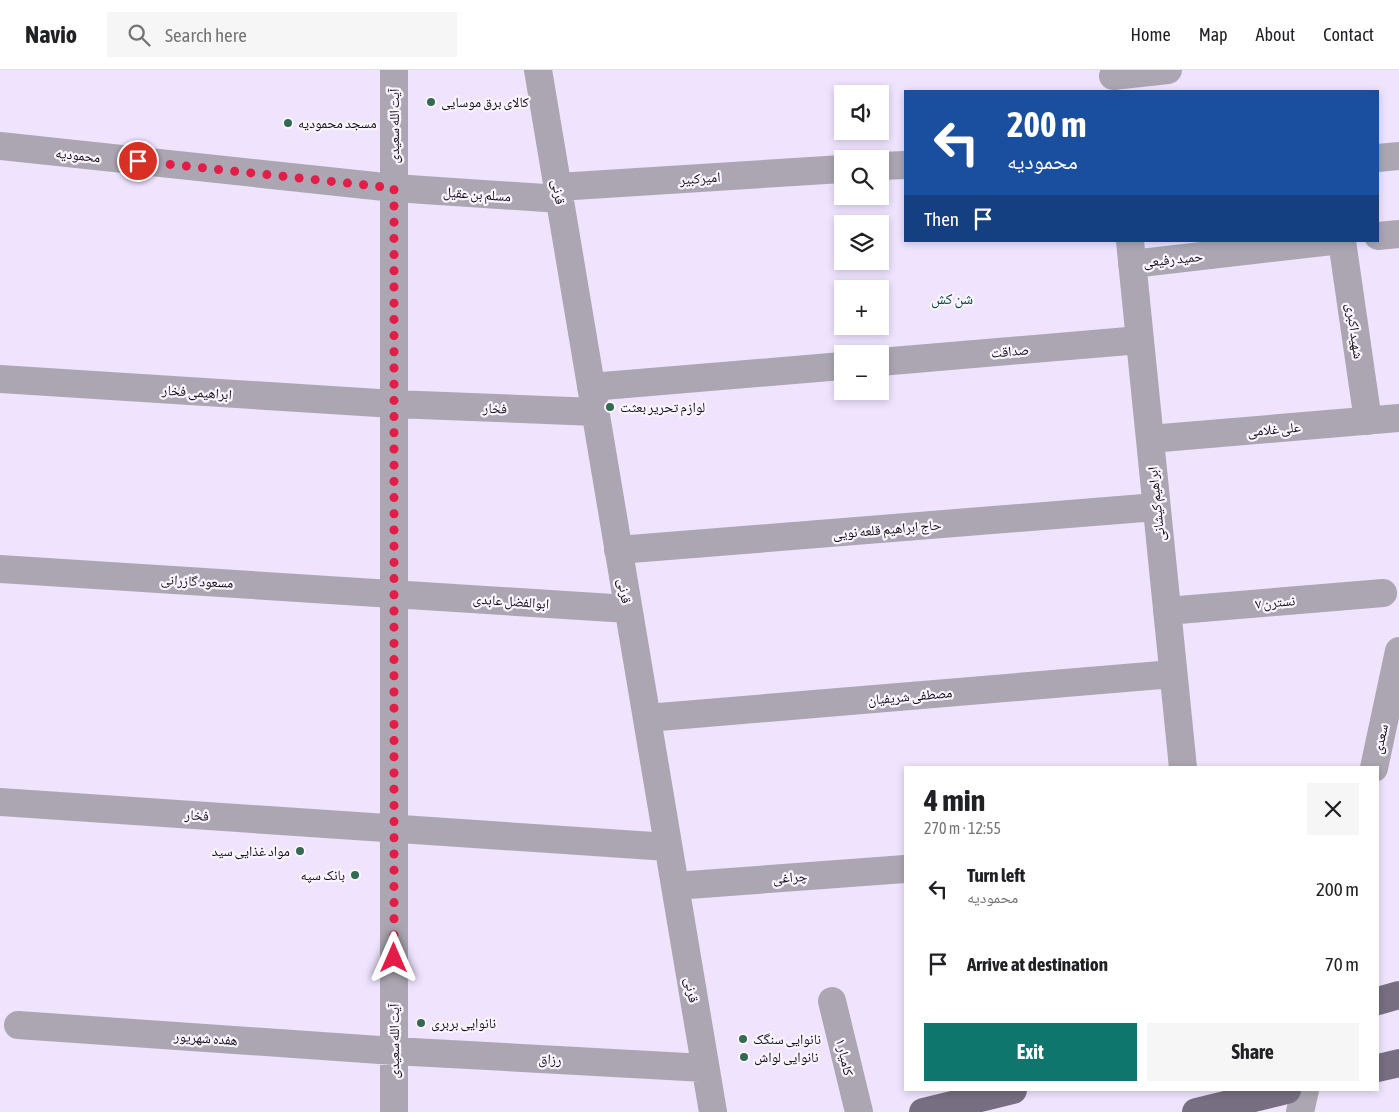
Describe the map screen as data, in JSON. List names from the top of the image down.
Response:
{
  "streets": {
    "street": [
      "آیت الله سعیدی",
      "محمودیه",
      "امیرکبیر",
      "قرنی",
      "مسلم بن عقیل",
      "حمید رفیعی",
      "شهید اکبری",
      "صداقت",
      "ابراهیمی فخار",
      "فخار",
      "علی غلامی",
      "ابراهیم کیشانی",
      "حاج ابراهیم قلعه نویی",
      "مسعود گازرانی",
      "ابوالفضل عابدی",
      "نسترن ۷",
      "مصطفی شریفیان",
      "سعدی",
      "چراغی",
      "هفده شهریور",
      "کامیار ۱",
      "رزاق"
    ]
  },
  "crossings": [
    ["آیت الله سعیدی", "محمودیه"],
    ["آیت الله سعیدی", "مسلم بن عقیل"],
    ["آیت الله سعیدی", "ابراهیمی فخار"],
    ["آیت الله سعیدی", "فخار"],
    ["آیت الله سعیدی", "مسعود گازرانی"],
    ["آیت الله سعیدی", "ابوالفضل عابدی"],
    ["آیت الله سعیدی", "هفده شهریور"],
    ["آیت الله سعیدی", "رزاق"],
    ["محمودیه", "مسلم بن عقیل"],
    ["امیرکبیر", "قرنی"],
    ["امیرکبیر", "مسلم بن عقیل"],
    ["قرنی", "مسلم بن عقیل"],
    ["قرنی", "فخار"],
    ["قرنی", "حاج ابراهیم قلعه نویی"],
    ["قرنی", "ابوالفضل عابدی"],
    ["قرنی", "مصطفی شریفیان"],
    ["قرنی", "چراغی"],
    ["قرنی", "رزاق"],
    ["حمید رفیعی", "ابراهیم کیشانی"],
    ["شهید اکبری", "علی غلامی"],
    ["صداقت", "ابراهیم کیشانی"],
    ["ابراهیمی فخار", "فخار"],
    ["علی غلامی", "ابراهیم کیشانی"],
    ["ابراهیم کیشانی", "حاج ابراهیم قلعه نویی"],
    ["ابراهیم کیشانی", "نسترن ۷"],
    ["ابراهیم کیشانی", "مصطفی شریفیان"],
    ["مسعود گازرانی", "ابوالفضل عابدی"],
    ["هفده شهریور", "رزاق"]
  ],
  "districts": ["شن کش"],
  "places": [
    "کالای برق موسایی",
    "مسجد محمودیه",
    "لوازم تحریر بعثت",
    "مواد غذایی سید",
    "بانک سپه",
    "نانوایی بربری",
    "نانوایی سنگک",
    "نانوایی لواش"
  ],
  "page": {
    "header": "Navio",
    "search": "Search here",
    "nav": [
      "Home",
      "Map",
      "About",
      "Contact"
    ],
    "map_buttons": ["+", "−"],
    "turn": ["200 m", "محمودیه"],
    "then": "Then",
    "heading": ["4 min", "270 m · 12:55"],
    "list": [
      {
        "name": "Turn left",
        "note": "محمودیه",
        "value": "200 m"
      },
      {
        "name": "Arrive at destination",
        "value": "70 m"
      }
    ],
    "buttons": ["Exit", "Share"]
  }
}
